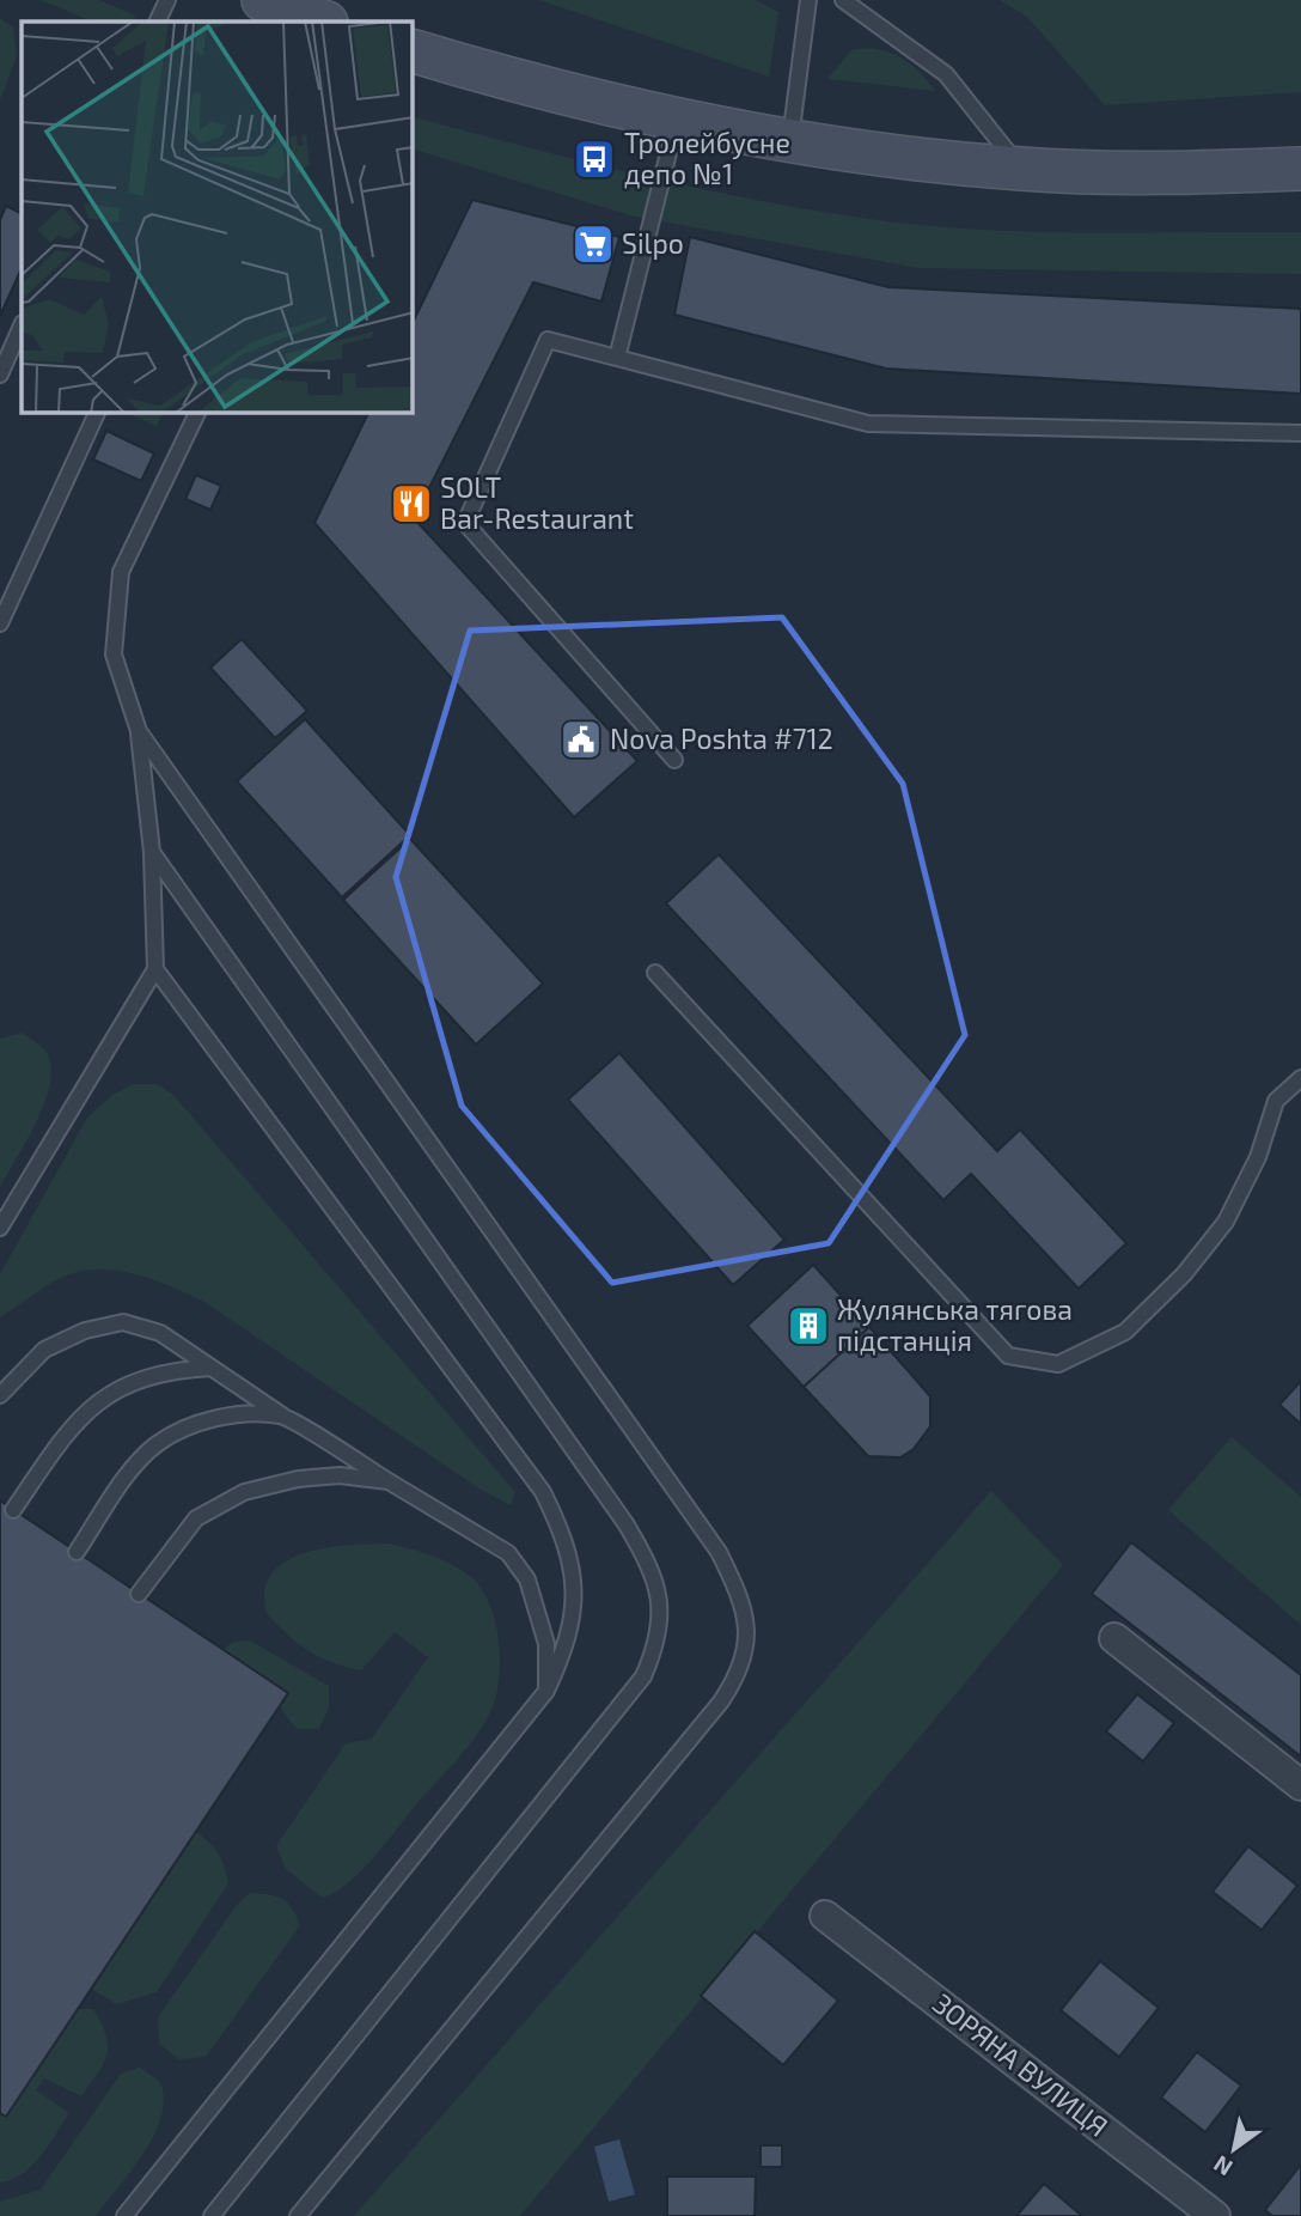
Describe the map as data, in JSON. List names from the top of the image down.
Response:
{
  "streets": {
    "street": ["ЗОРЯНА ВУЛИЦЯ"]
  },
  "places": {
    "bus stop": ["Тролейбусне депо №1"],
    "supermarket": ["Silpo"],
    "restaurant": ["SOLT Bar-Restaurant"],
    "public building": ["Nova Poshta #712"],
    "building": ["Жулянська тягова підстанція"]
  },
  "north": "bottom left"
}
